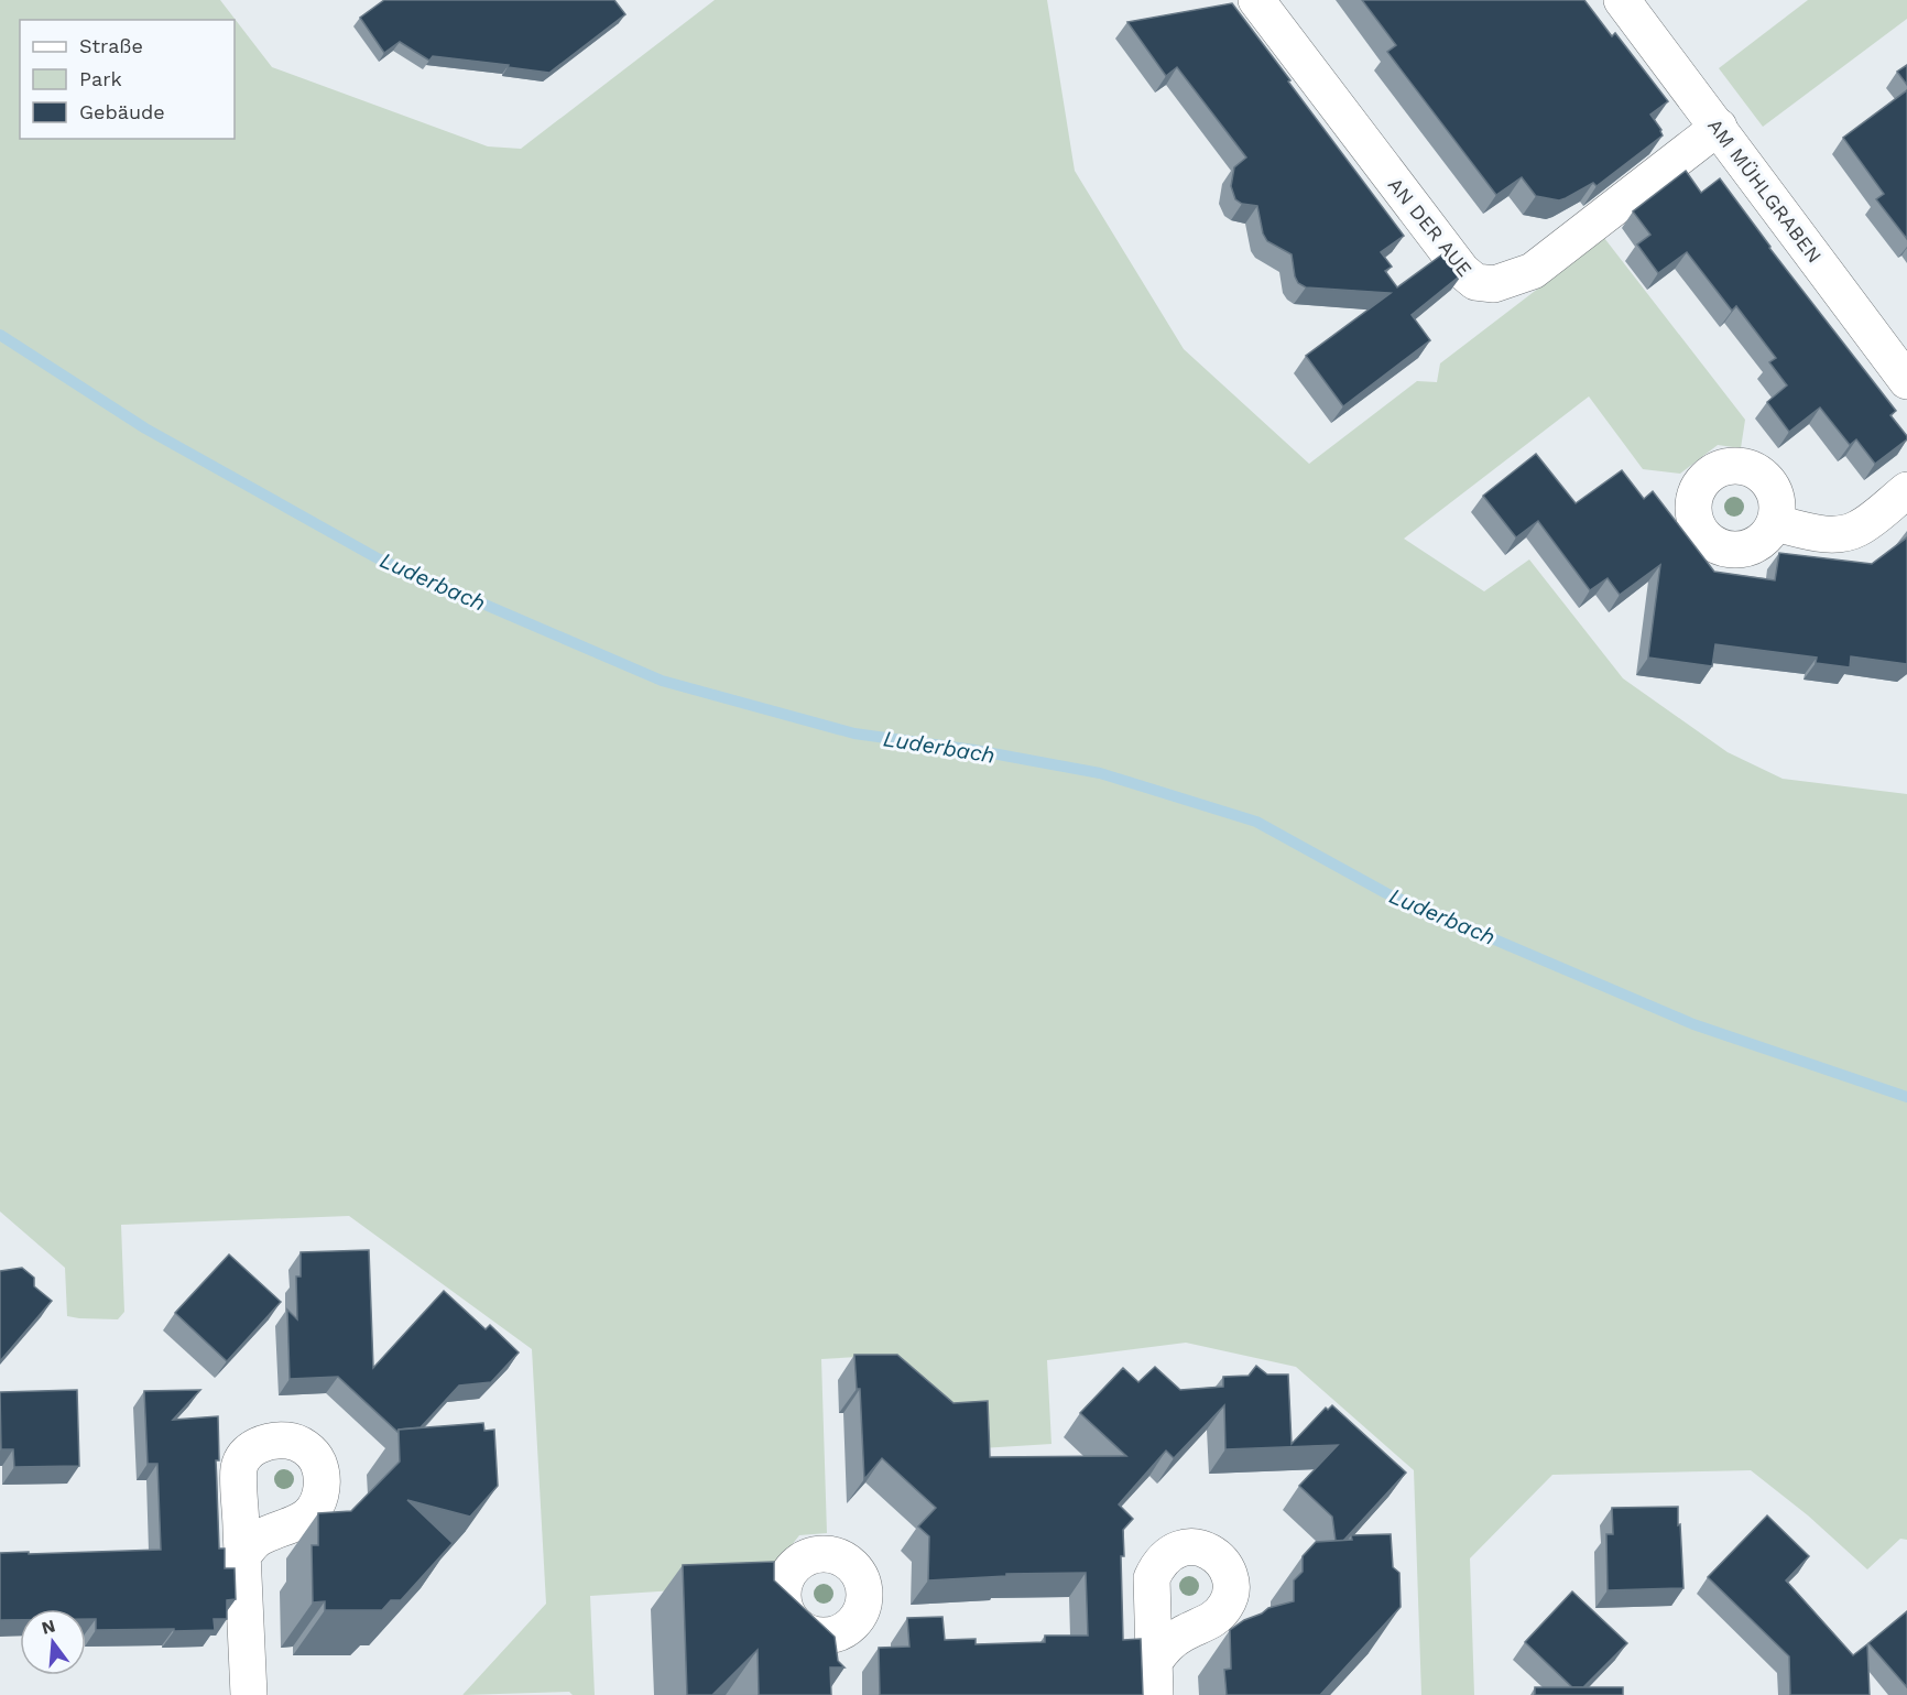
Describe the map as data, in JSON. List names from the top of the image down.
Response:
{
  "streets": {
    "street": ["AM MÜHLGRABEN", "AN DER AUE"]
  },
  "crossings": [
    ["AM MÜHLGRABEN", "AN DER AUE"]
  ],
  "water": ["Luderbach"],
  "legend": ["Straße", "Park", "Gebäude"],
  "north": "top"
}
